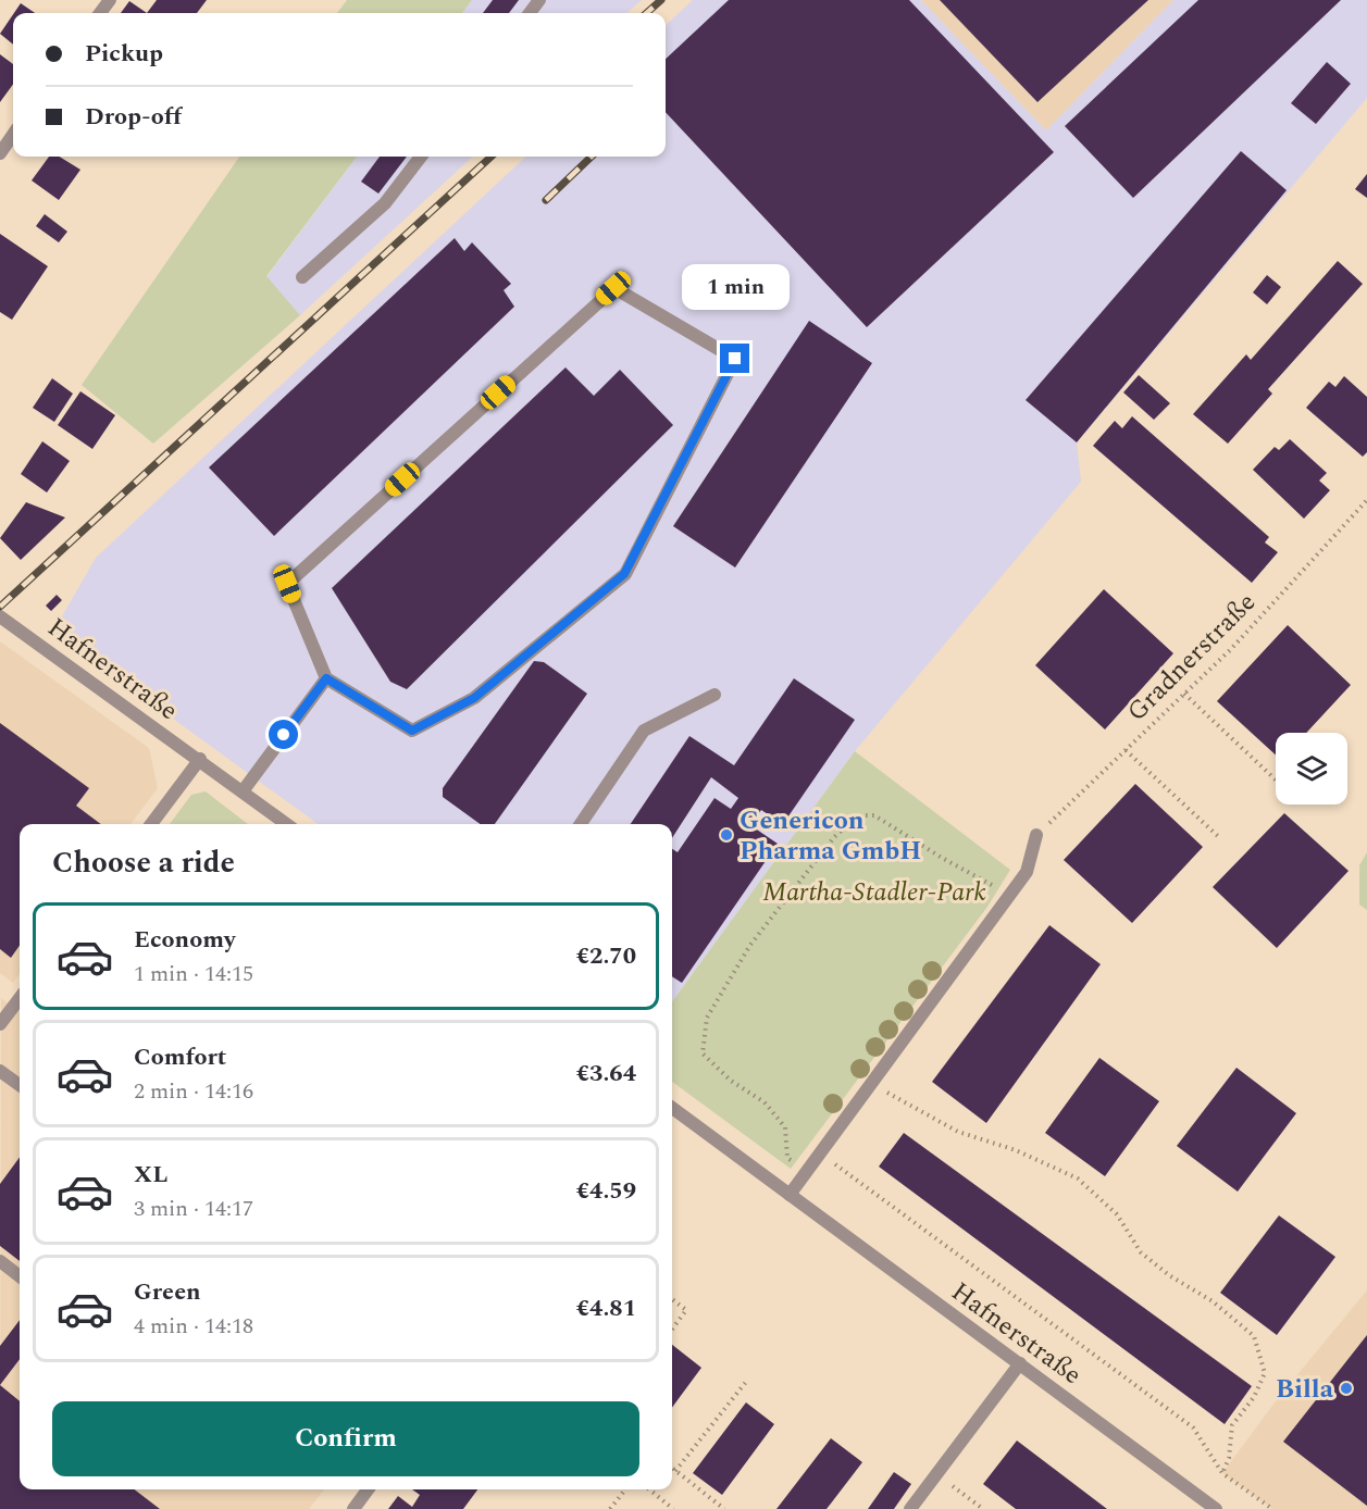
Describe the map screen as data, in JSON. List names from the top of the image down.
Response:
{
  "streets": {
    "street": ["Hafnerstraße"],
    "path": ["Gradnerstraße"]
  },
  "parks": ["Martha-Stadler-Park"],
  "places": ["Genericon Pharma GmbH", "Billa"],
  "page": {
    "banner": ["Pickup", "Drop-off"],
    "bubble": "1 min",
    "heading": "Choose a ride",
    "list": [
      {
        "name": "Economy",
        "note": "1 min · 14:15",
        "value": "€2.70"
      },
      {
        "name": "Comfort",
        "note": "2 min · 14:16",
        "value": "€3.64"
      },
      {
        "name": "XL",
        "note": "3 min · 14:17",
        "value": "€4.59"
      },
      {
        "name": "Green",
        "note": "4 min · 14:18",
        "value": "€4.81"
      }
    ],
    "buttons": "Confirm"
  }
}
